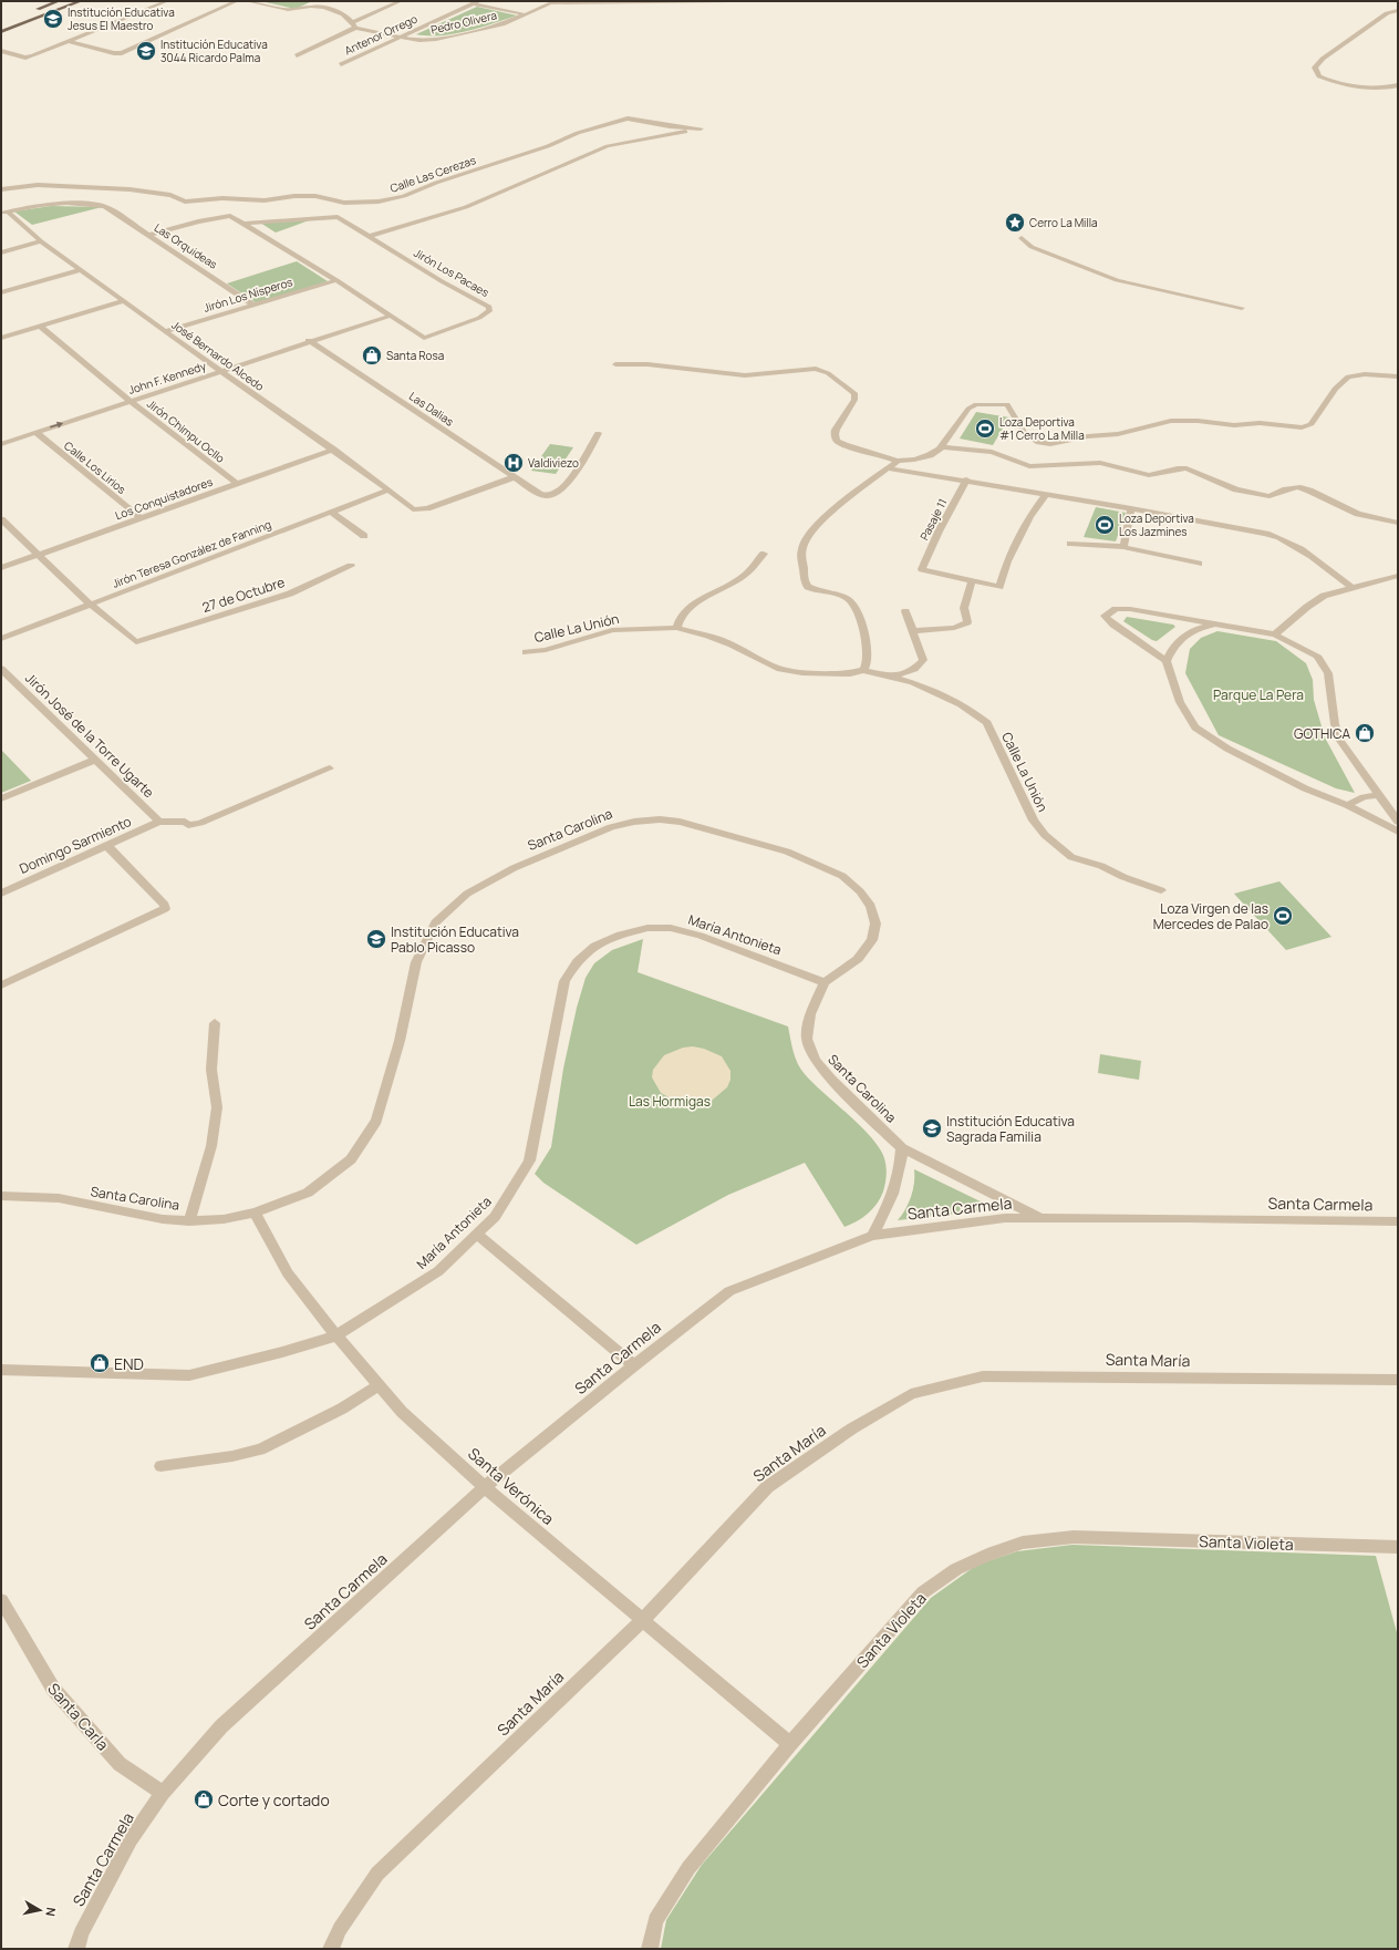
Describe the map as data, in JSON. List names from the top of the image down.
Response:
{
  "streets": {
    "street": [
      "Pedro Olivera",
      "Antenor Orrego",
      "Calle Las Cerezas",
      "Las Orquideas",
      "Jirón Los Pacaes",
      "Jirón Los Nísperos",
      "José Bernardo Alcedo",
      "John F. Kennedy",
      "Las Dalias",
      "Jirón Chimpu Ocllo",
      "Calle Los Lirios",
      "Los Conquistadores",
      "Pasaje 11",
      "Jirón Teresa González de Fanning",
      "27 de Octubre",
      "Calle La Unión",
      "Jirón José de la Torre Ugarte",
      "Santa Carolina",
      "Domingo Sarmiento",
      "María Antonieta",
      "Santa Carmela",
      "Santa María",
      "Santa Verónica",
      "Santa Violeta",
      "Santa Carla"
    ]
  },
  "crossings": [
    ["Pedro Olivera", "Antenor Orrego"],
    ["Calle Las Cerezas", "Jirón Los Pacaes"],
    ["Las Orquideas", "Jirón Los Nísperos"],
    ["Las Orquideas", "José Bernardo Alcedo"],
    ["Jirón Los Pacaes", "John F. Kennedy"],
    ["Jirón Los Nísperos", "José Bernardo Alcedo"],
    ["José Bernardo Alcedo", "John F. Kennedy"],
    ["José Bernardo Alcedo", "Las Dalias"],
    ["José Bernardo Alcedo", "Los Conquistadores"],
    ["José Bernardo Alcedo", "Jirón Teresa González de Fanning"],
    ["John F. Kennedy", "Las Dalias"],
    ["John F. Kennedy", "Jirón Chimpu Ocllo"],
    ["John F. Kennedy", "Calle Los Lirios"],
    ["Jirón Chimpu Ocllo", "Los Conquistadores"],
    ["Calle Los Lirios", "Los Conquistadores"],
    ["Jirón Teresa González de Fanning", "27 de Octubre"],
    ["Jirón José de la Torre Ugarte", "Domingo Sarmiento"],
    ["Santa Carolina", "María Antonieta"],
    ["Santa Carolina", "Santa Carmela"],
    ["Santa Carolina", "Santa Verónica"],
    ["María Antonieta", "Santa Verónica"],
    ["Santa Carmela", "Santa Verónica"],
    ["Santa Carmela", "Santa Carla"],
    ["Santa María", "Santa Verónica"],
    ["Santa Verónica", "Santa Violeta"]
  ],
  "parks": ["Parque La Pera", "Las Hormigas"],
  "places": {
    "school or university": [
      "Institución Educativa Jesus El Maestro",
      "Institución Educativa 3044 Ricardo Palma",
      "Institución Educativa Pablo Picasso",
      "Institución Educativa Sagrada Familia"
    ],
    "place": ["Cerro La Milla"],
    "shop": [
      "Santa Rosa",
      "GOTHICA",
      "END",
      "Corte y cortado"
    ],
    "sports": ["Loza Deportiva #1 Cerro La Milla", "Loza Deportiva Los Jazmines", "Loza Virgen de las Mercedes de Palao"],
    "hospital": ["Valdiviezo"]
  },
  "north": "right"
}
